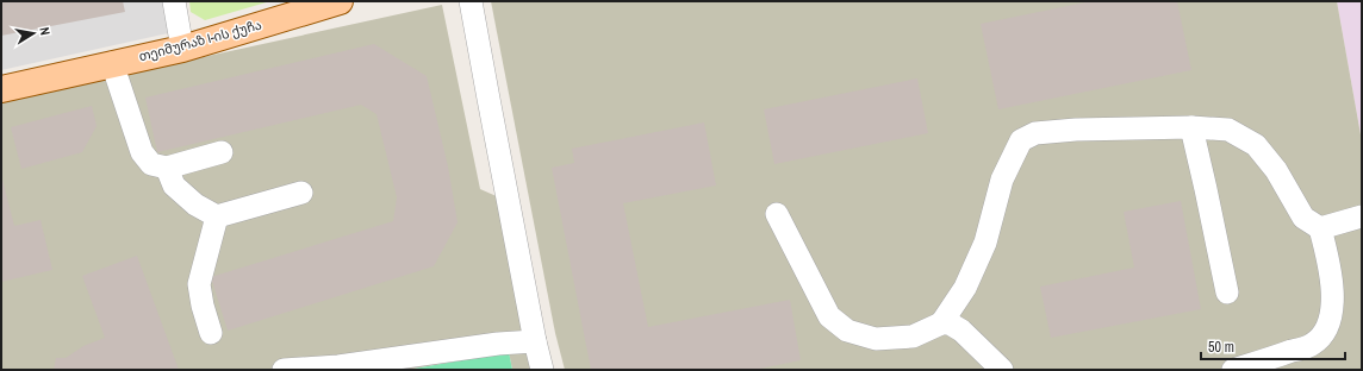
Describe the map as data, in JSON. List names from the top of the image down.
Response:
{
  "streets": {
    "main road": ["თეიმურაზ I-ის ქუჩა"]
  },
  "scale_bar": "50 m",
  "north": "right"
}
